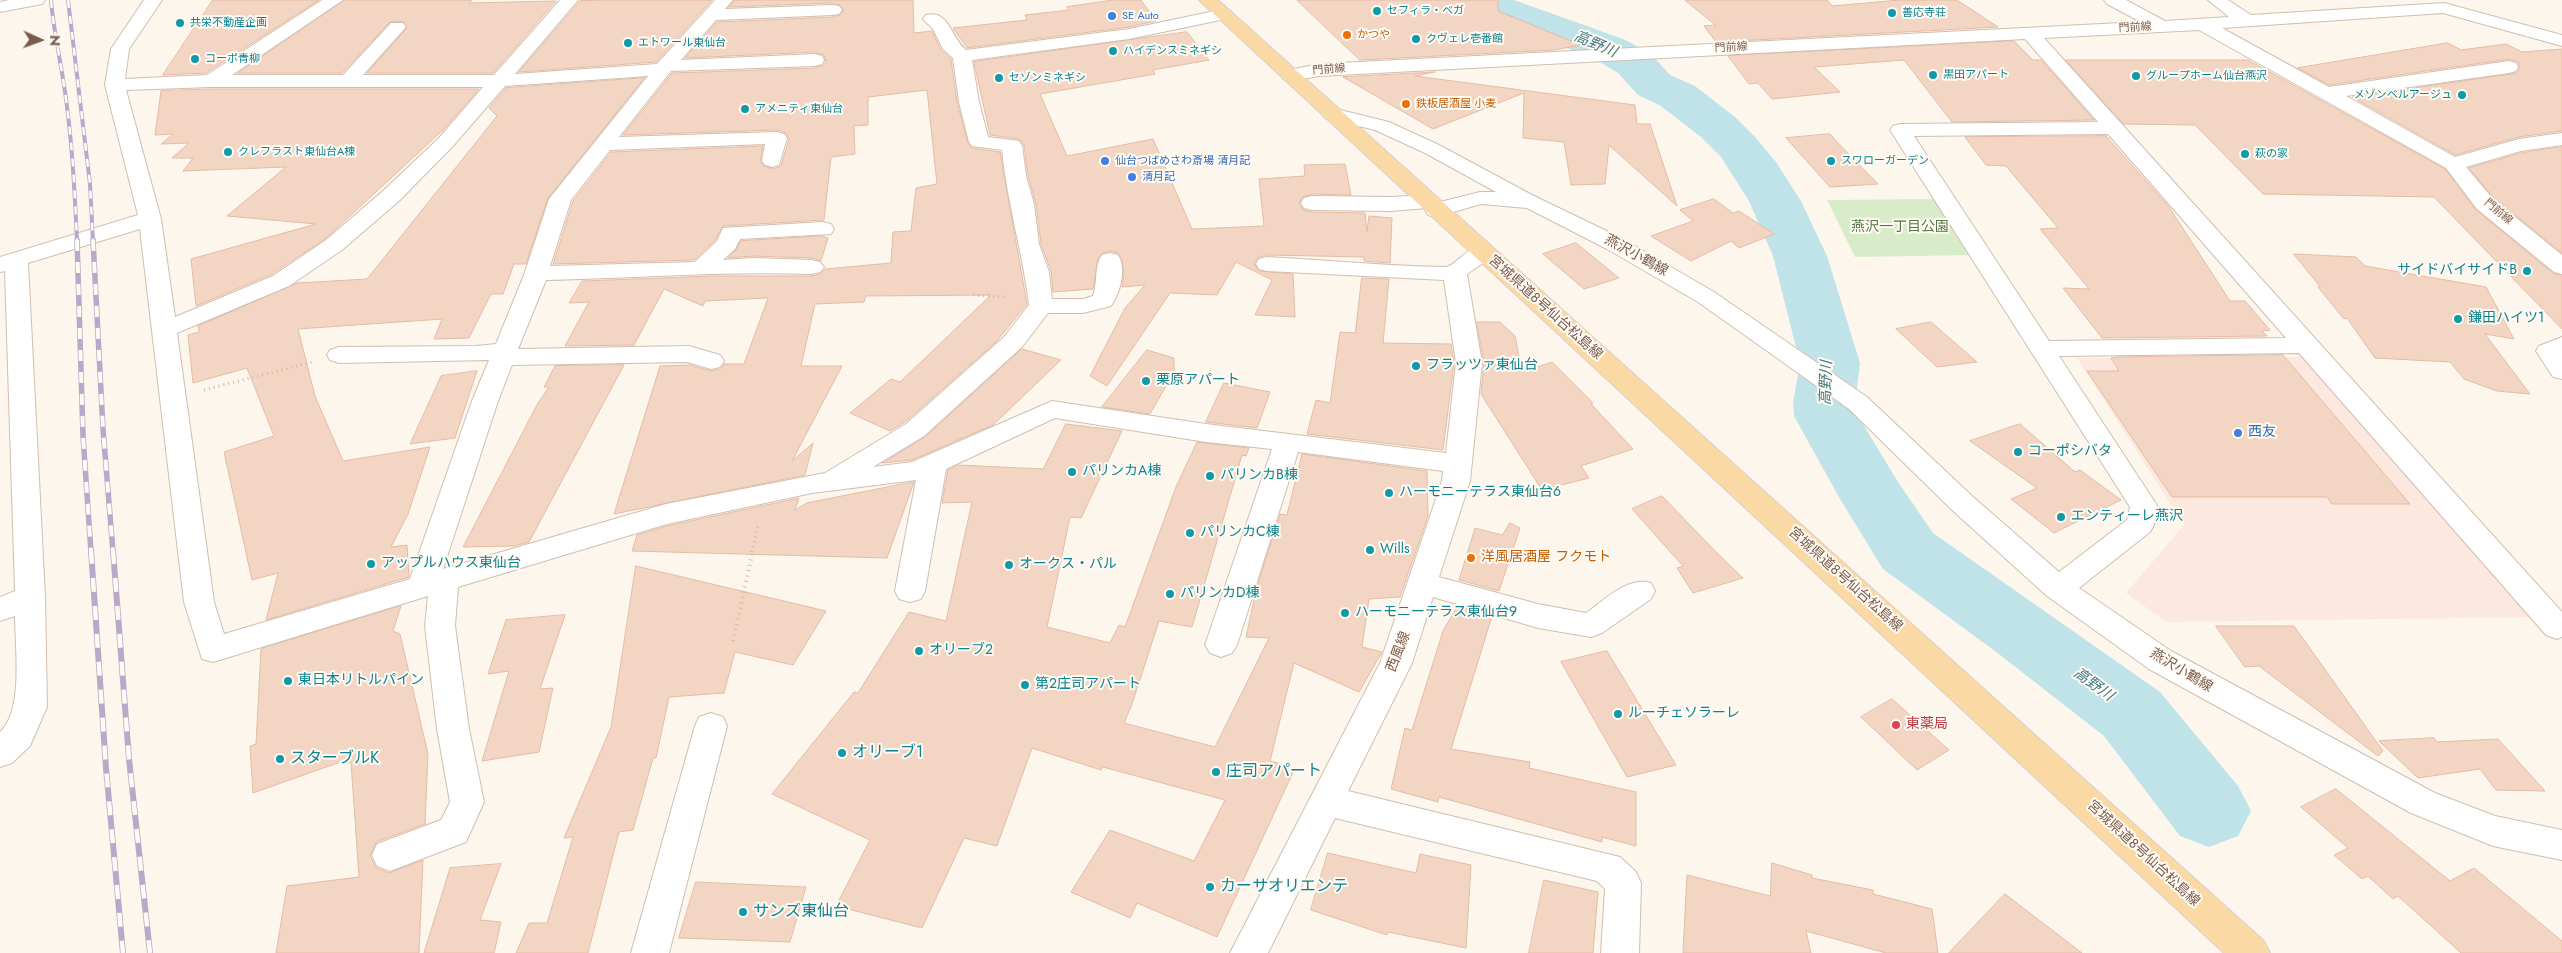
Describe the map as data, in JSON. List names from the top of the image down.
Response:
{
  "streets": {
    "main road": ["宮城県道8号仙台松島線"],
    "street": ["門前線", "燕沢小鶴線", "西風線"]
  },
  "crossings": [
    ["門前線", "宮城県道8号仙台松島線"],
    ["燕沢小鶴線", "宮城県道8号仙台松島線"]
  ],
  "water": ["高野川"],
  "parks": ["燕沢一丁目公園"],
  "places": [
    "セフィラ・ベガ",
    "善応寺荘",
    "SE Auto",
    "共栄不動産企画",
    "かつや",
    "クヴェレ壱番館",
    "エトワール東仙台",
    "ハイデンスミネギシ",
    "コーポ青柳",
    "黒田アパート",
    "グループホーム仙台燕沢",
    "セゾンミネギシ",
    "メゾンベルアージュ",
    "鉄板居酒屋 小麦",
    "アメニティ東仙台",
    "クレフラスト東仙台A棟",
    "萩の家",
    "仙台つばめさわ斎場 清月記",
    "スワローガーデン",
    "清月記",
    "サイドバイサイドB",
    "鎌田ハイツ1",
    "フラッツァ東仙台",
    "栗原アパート",
    "西友",
    "コーポシバタ",
    "パリンカA棟",
    "パリンカB棟",
    "ハーモニーテラス東仙台6",
    "エンティーレ燕沢",
    "パリンカC棟",
    "Wills",
    "洋風居酒屋 フクモト",
    "アップルハウス東仙台",
    "オークス・パル",
    "パリンカD棟",
    "ハーモニーテラス東仙台9",
    "オリーブ2",
    "東日本リトルパイン",
    "第2庄司アパート",
    "ルーチェソラーレ",
    "東薬局",
    "オリーブ1",
    "スターブルK",
    "庄司アパート",
    "カーサオリエンテ",
    "サンズ東仙台"
  ],
  "north": "right"
}
